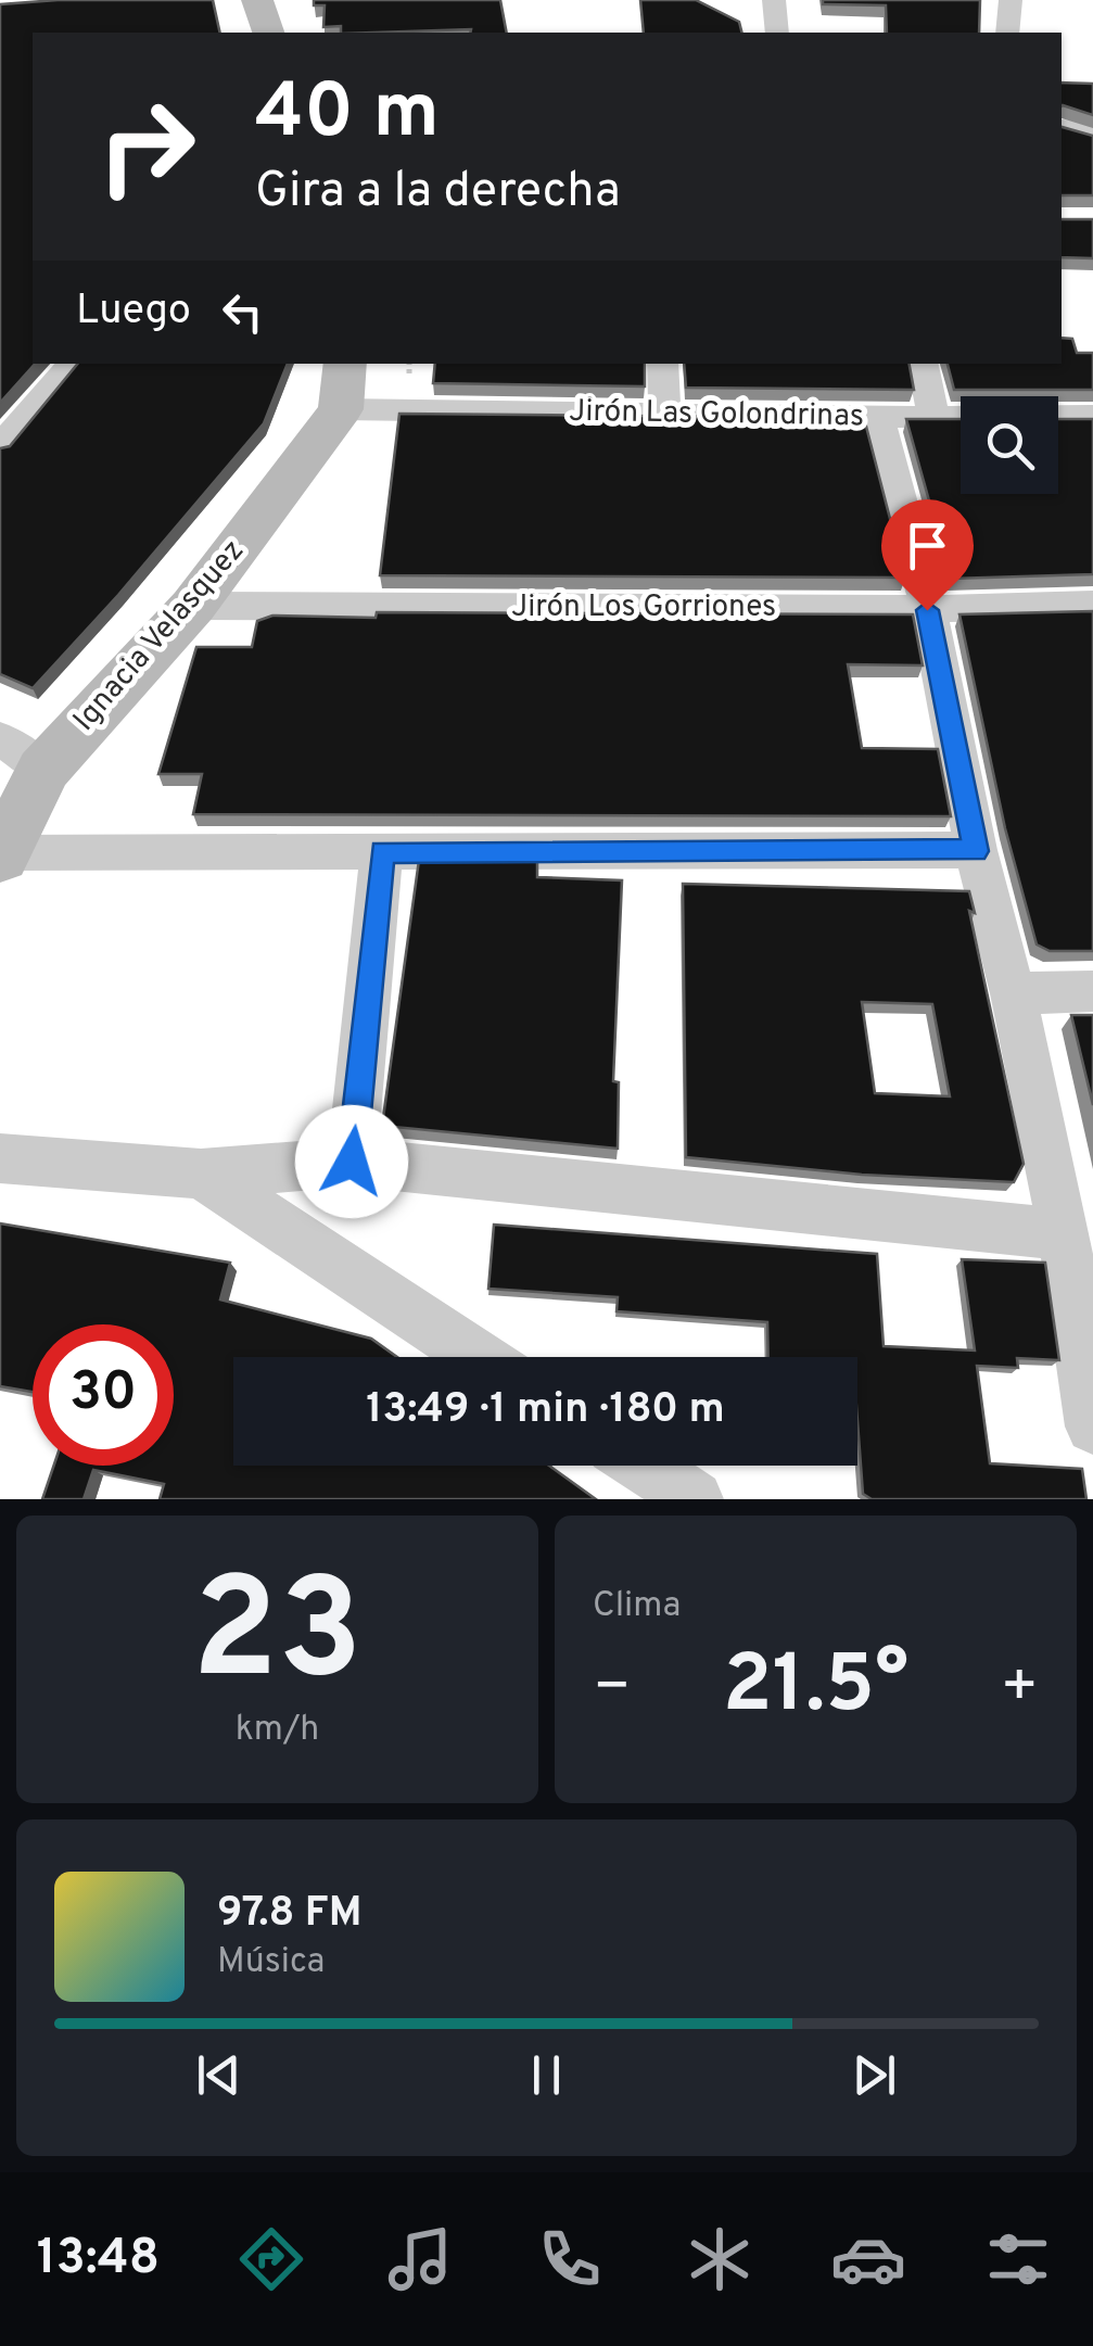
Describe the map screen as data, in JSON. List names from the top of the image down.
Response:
{
  "streets": {
    "main road": ["Ignacia Velasquez"],
    "street": ["Jirón Las Golondrinas", "Jirón Los Gorriones"]
  },
  "crossings": [
    ["Jirón Las Golondrinas", "Ignacia Velasquez"],
    ["Jirón Los Gorriones", "Ignacia Velasquez"]
  ],
  "page": {
    "turn": ["40 m", "Gira a la derecha"],
    "then": "Luego",
    "limit": "30",
    "trip": "13:49 · 1 min · 180 m",
    "tile": [
      ["23", "km/h"],
      "Clima"
    ],
    "heat": ["−", "21.5°", "+"],
    "song": ["97.8 FM", "Música"],
    "tabs": "13:48"
  }
}
